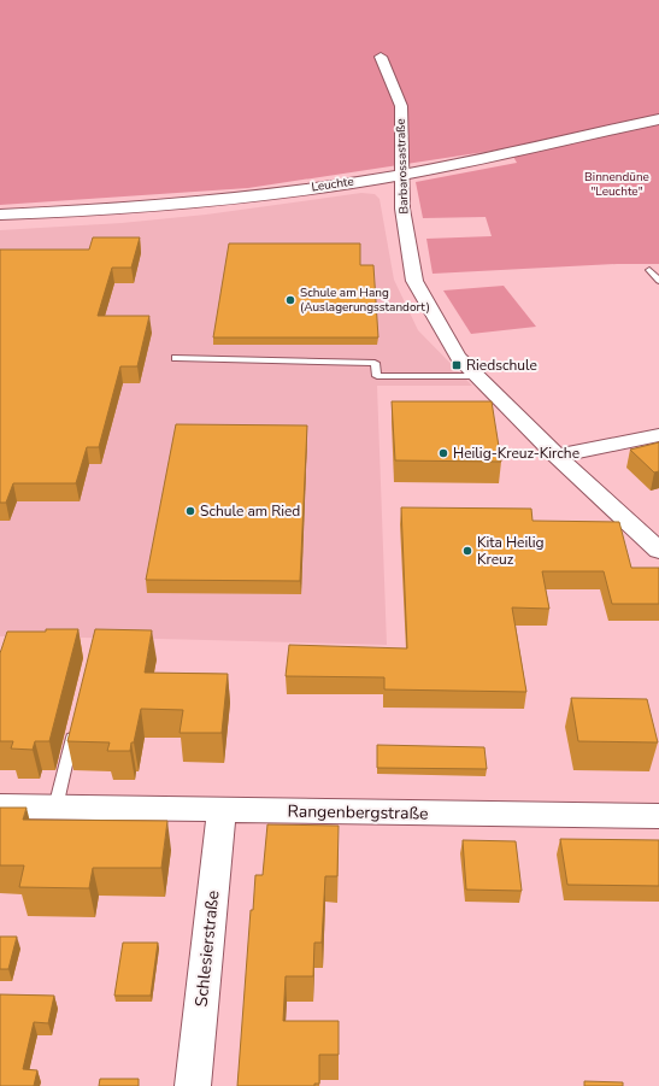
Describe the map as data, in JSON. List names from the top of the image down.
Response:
{
  "streets": {
    "street": [
      "Barbarossastraße",
      "Leuchte",
      "Rangenbergstraße",
      "Schlesierstraße"
    ]
  },
  "crossings": [
    ["Barbarossastraße", "Leuchte"],
    ["Rangenbergstraße", "Schlesierstraße"]
  ],
  "parks": ["Binnendüne \"Leuchte\""],
  "places": {
    "other": [
      "Schule am Hang (Auslagerungsstandort)",
      "Heilig-Kreuz-Kirche",
      "Schule am Ried",
      "Kita Heilig Kreuz"
    ],
    "transit": ["Riedschule"]
  }
}
